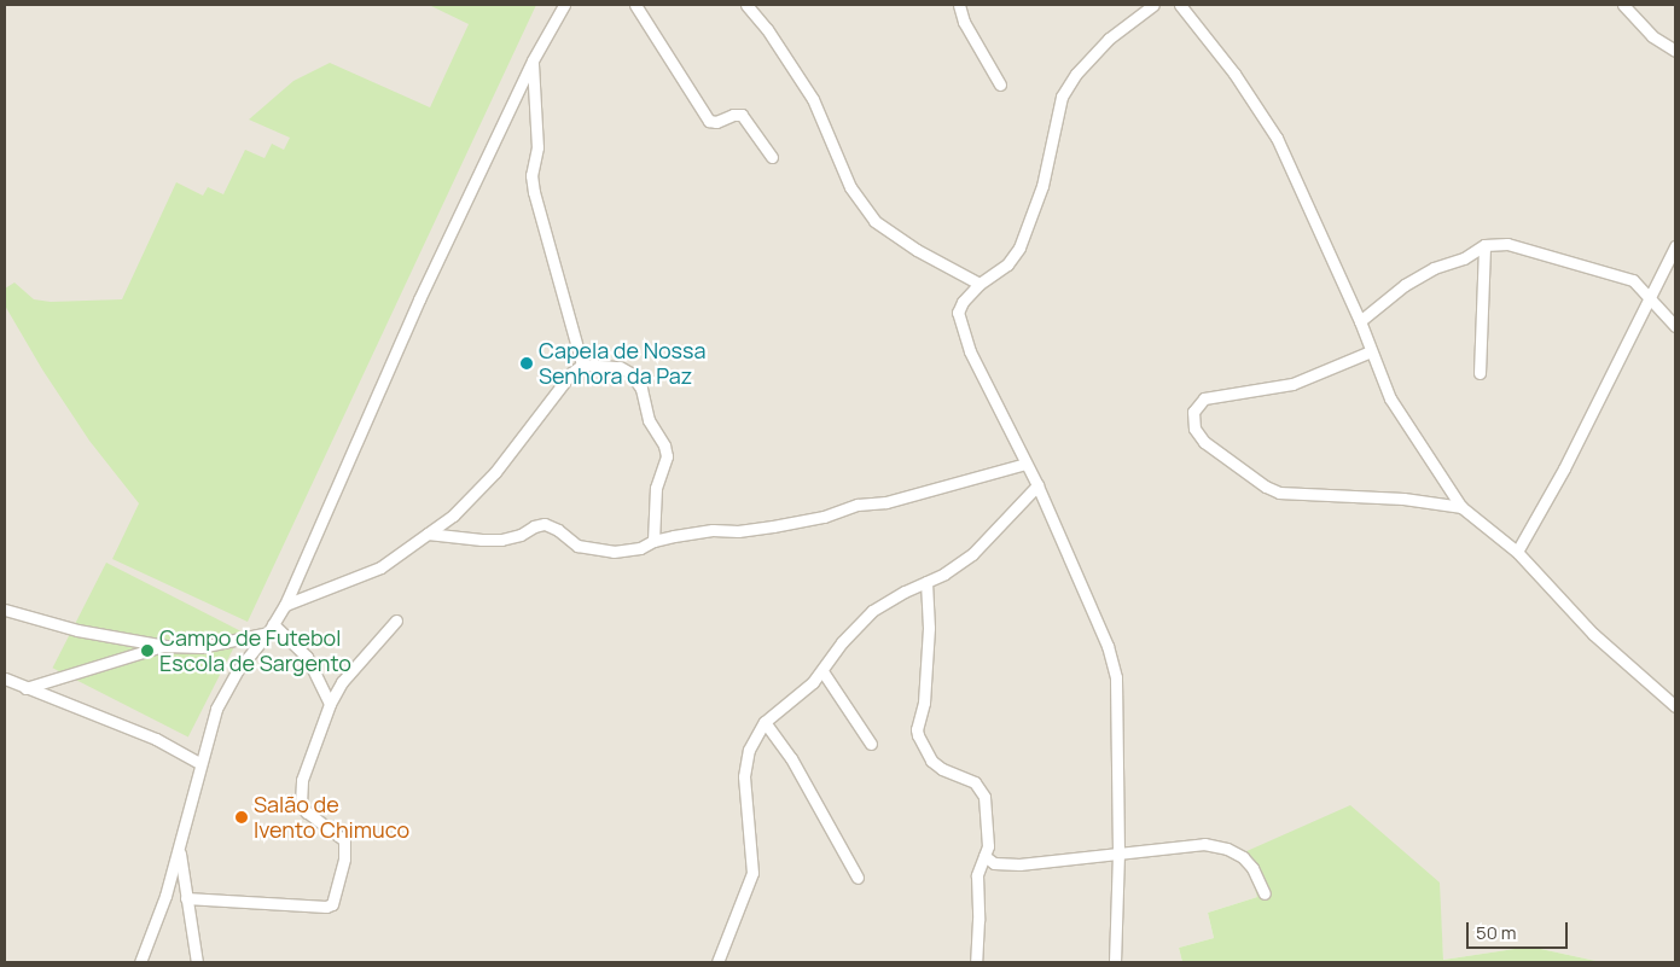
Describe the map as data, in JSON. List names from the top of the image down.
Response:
{
  "places": ["Capela de Nossa Senhora da Paz", "Campo de Futebol Escola de Sargento", "Salão de Ivento Chimuco"],
  "scale_bar": "50 m"
}
